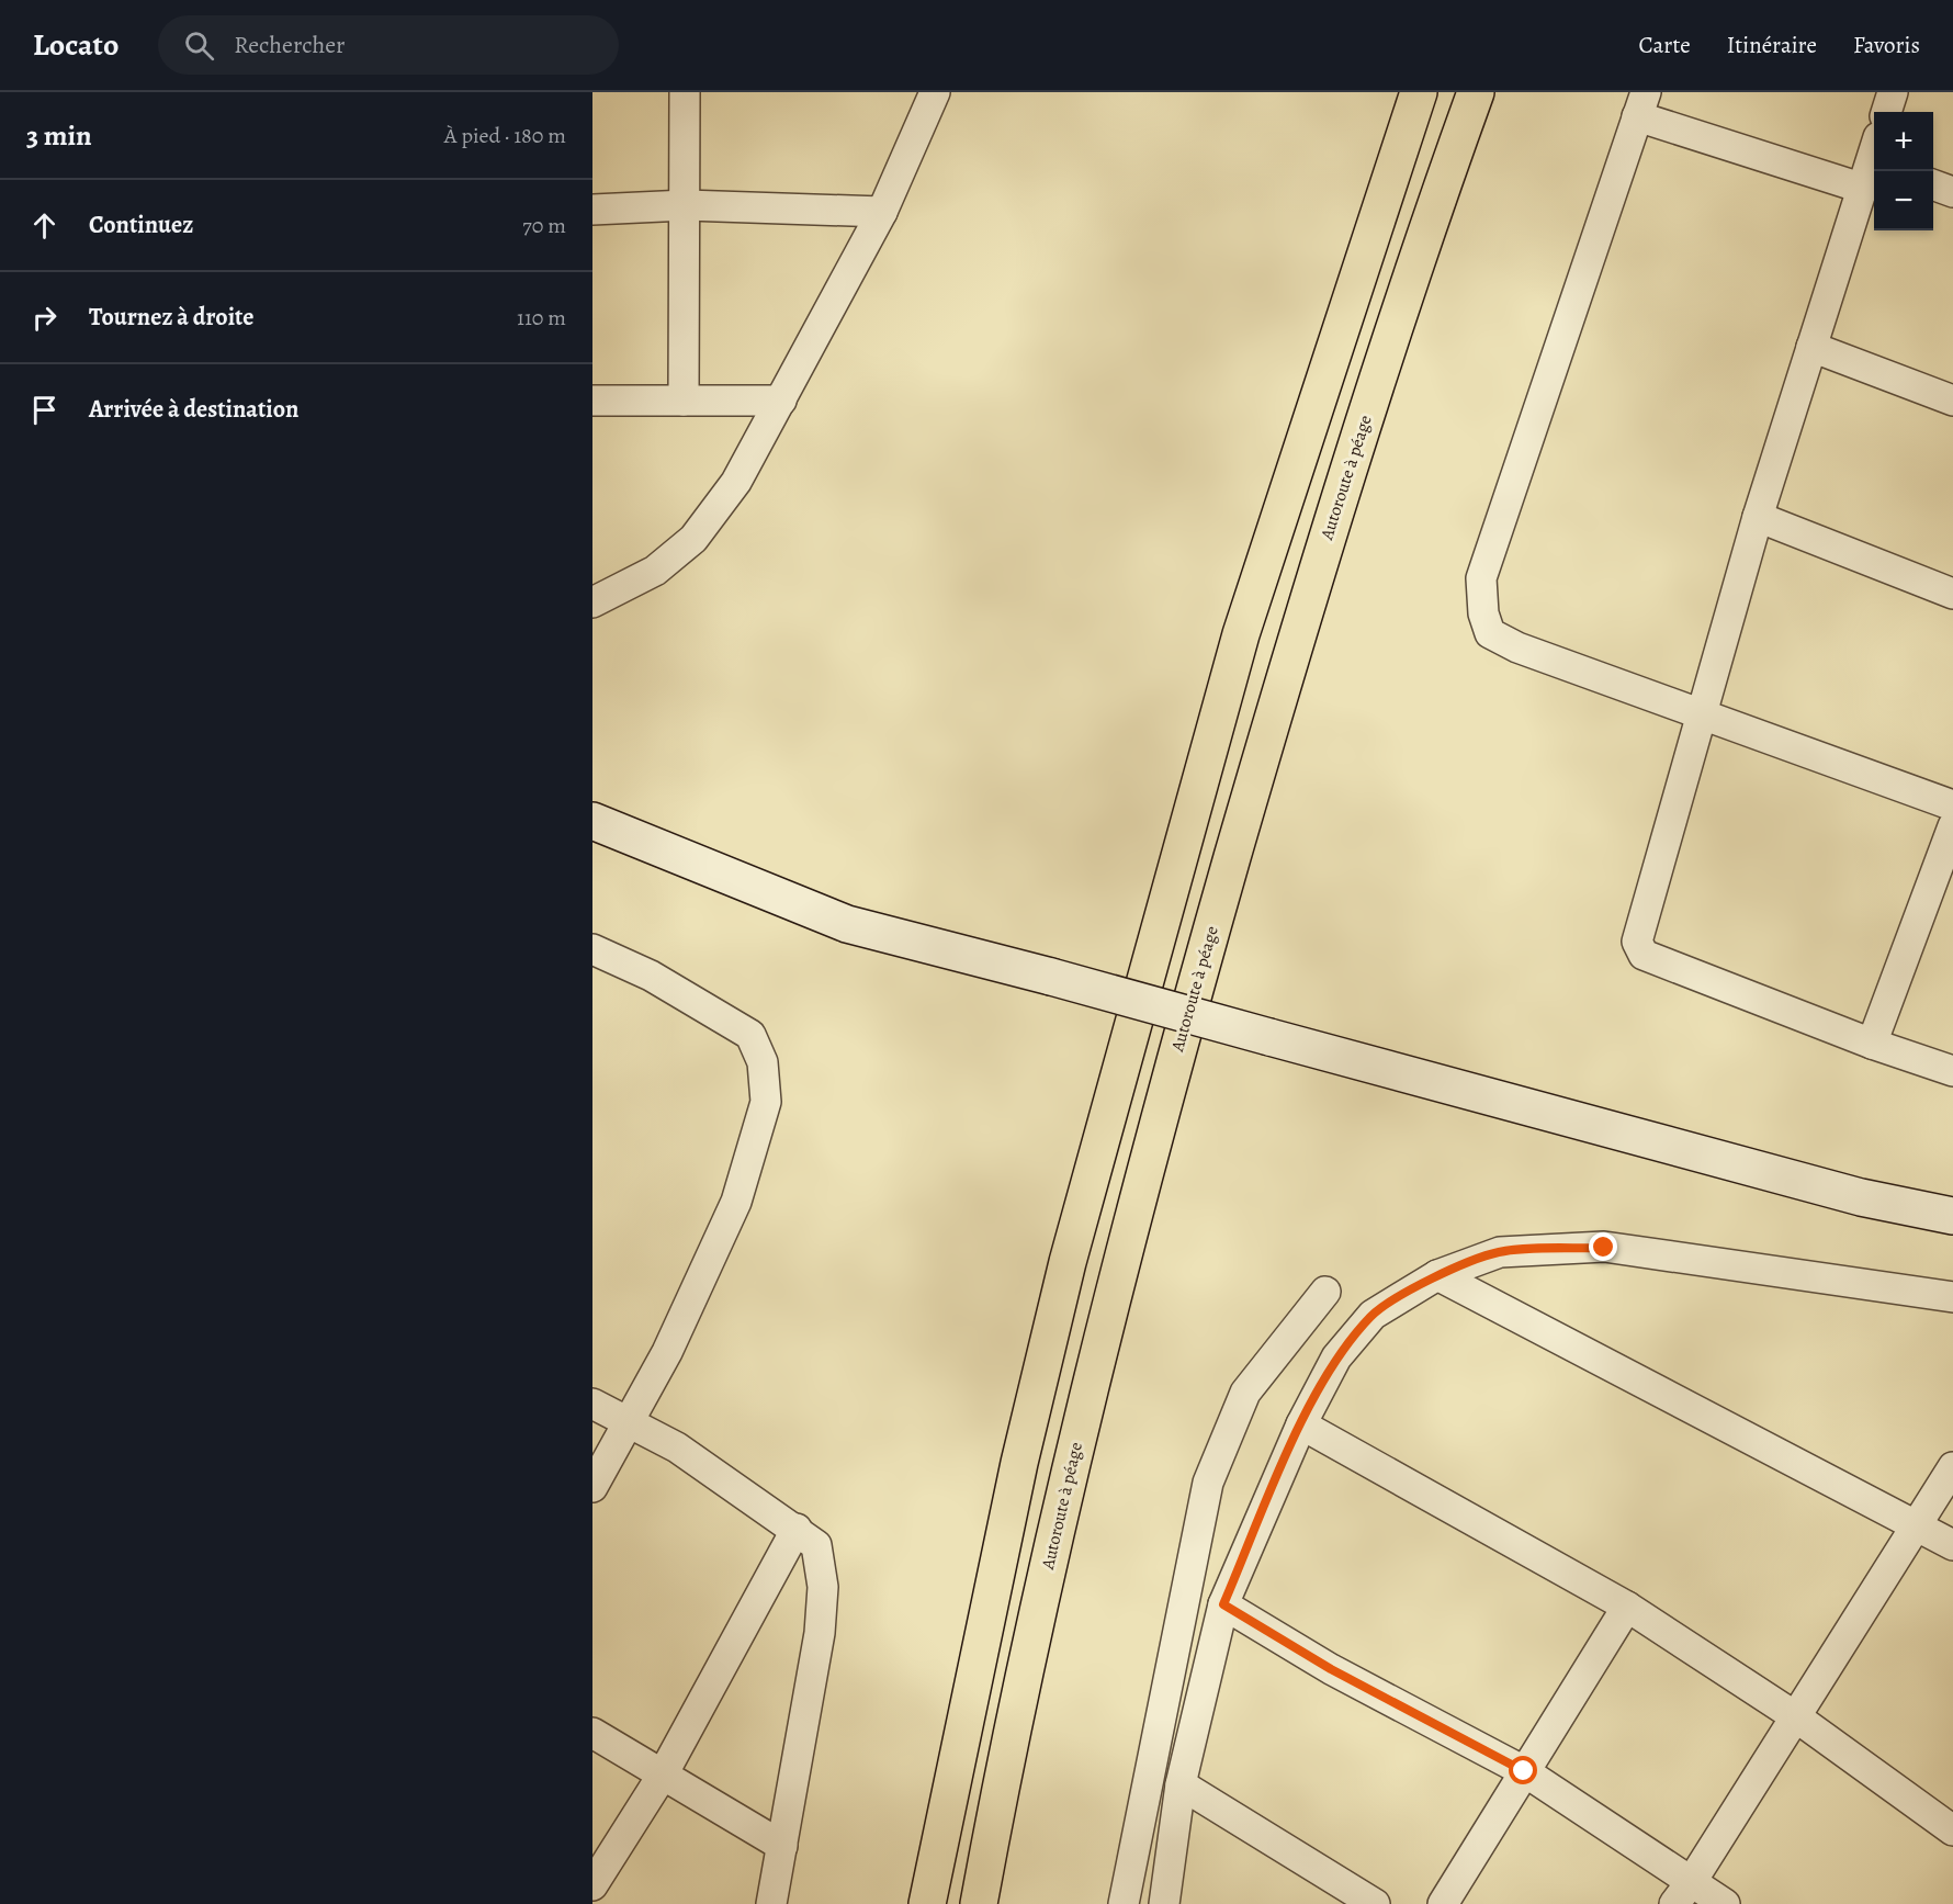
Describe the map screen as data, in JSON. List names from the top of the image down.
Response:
{
  "streets": {
    "highway": ["Autoroute à péage"]
  },
  "page": {
    "header": "Locato",
    "search": "Rechercher",
    "nav": ["Carte", "Itinéraire", "Favoris"],
    "heading": ["3 min", "À pied · 180 m"],
    "map_buttons": ["+", "−"],
    "list": [
      ["Continuez", "70 m"],
      ["Tournez à droite", "110 m"],
      "Arrivée à destination"
    ]
  }
}
